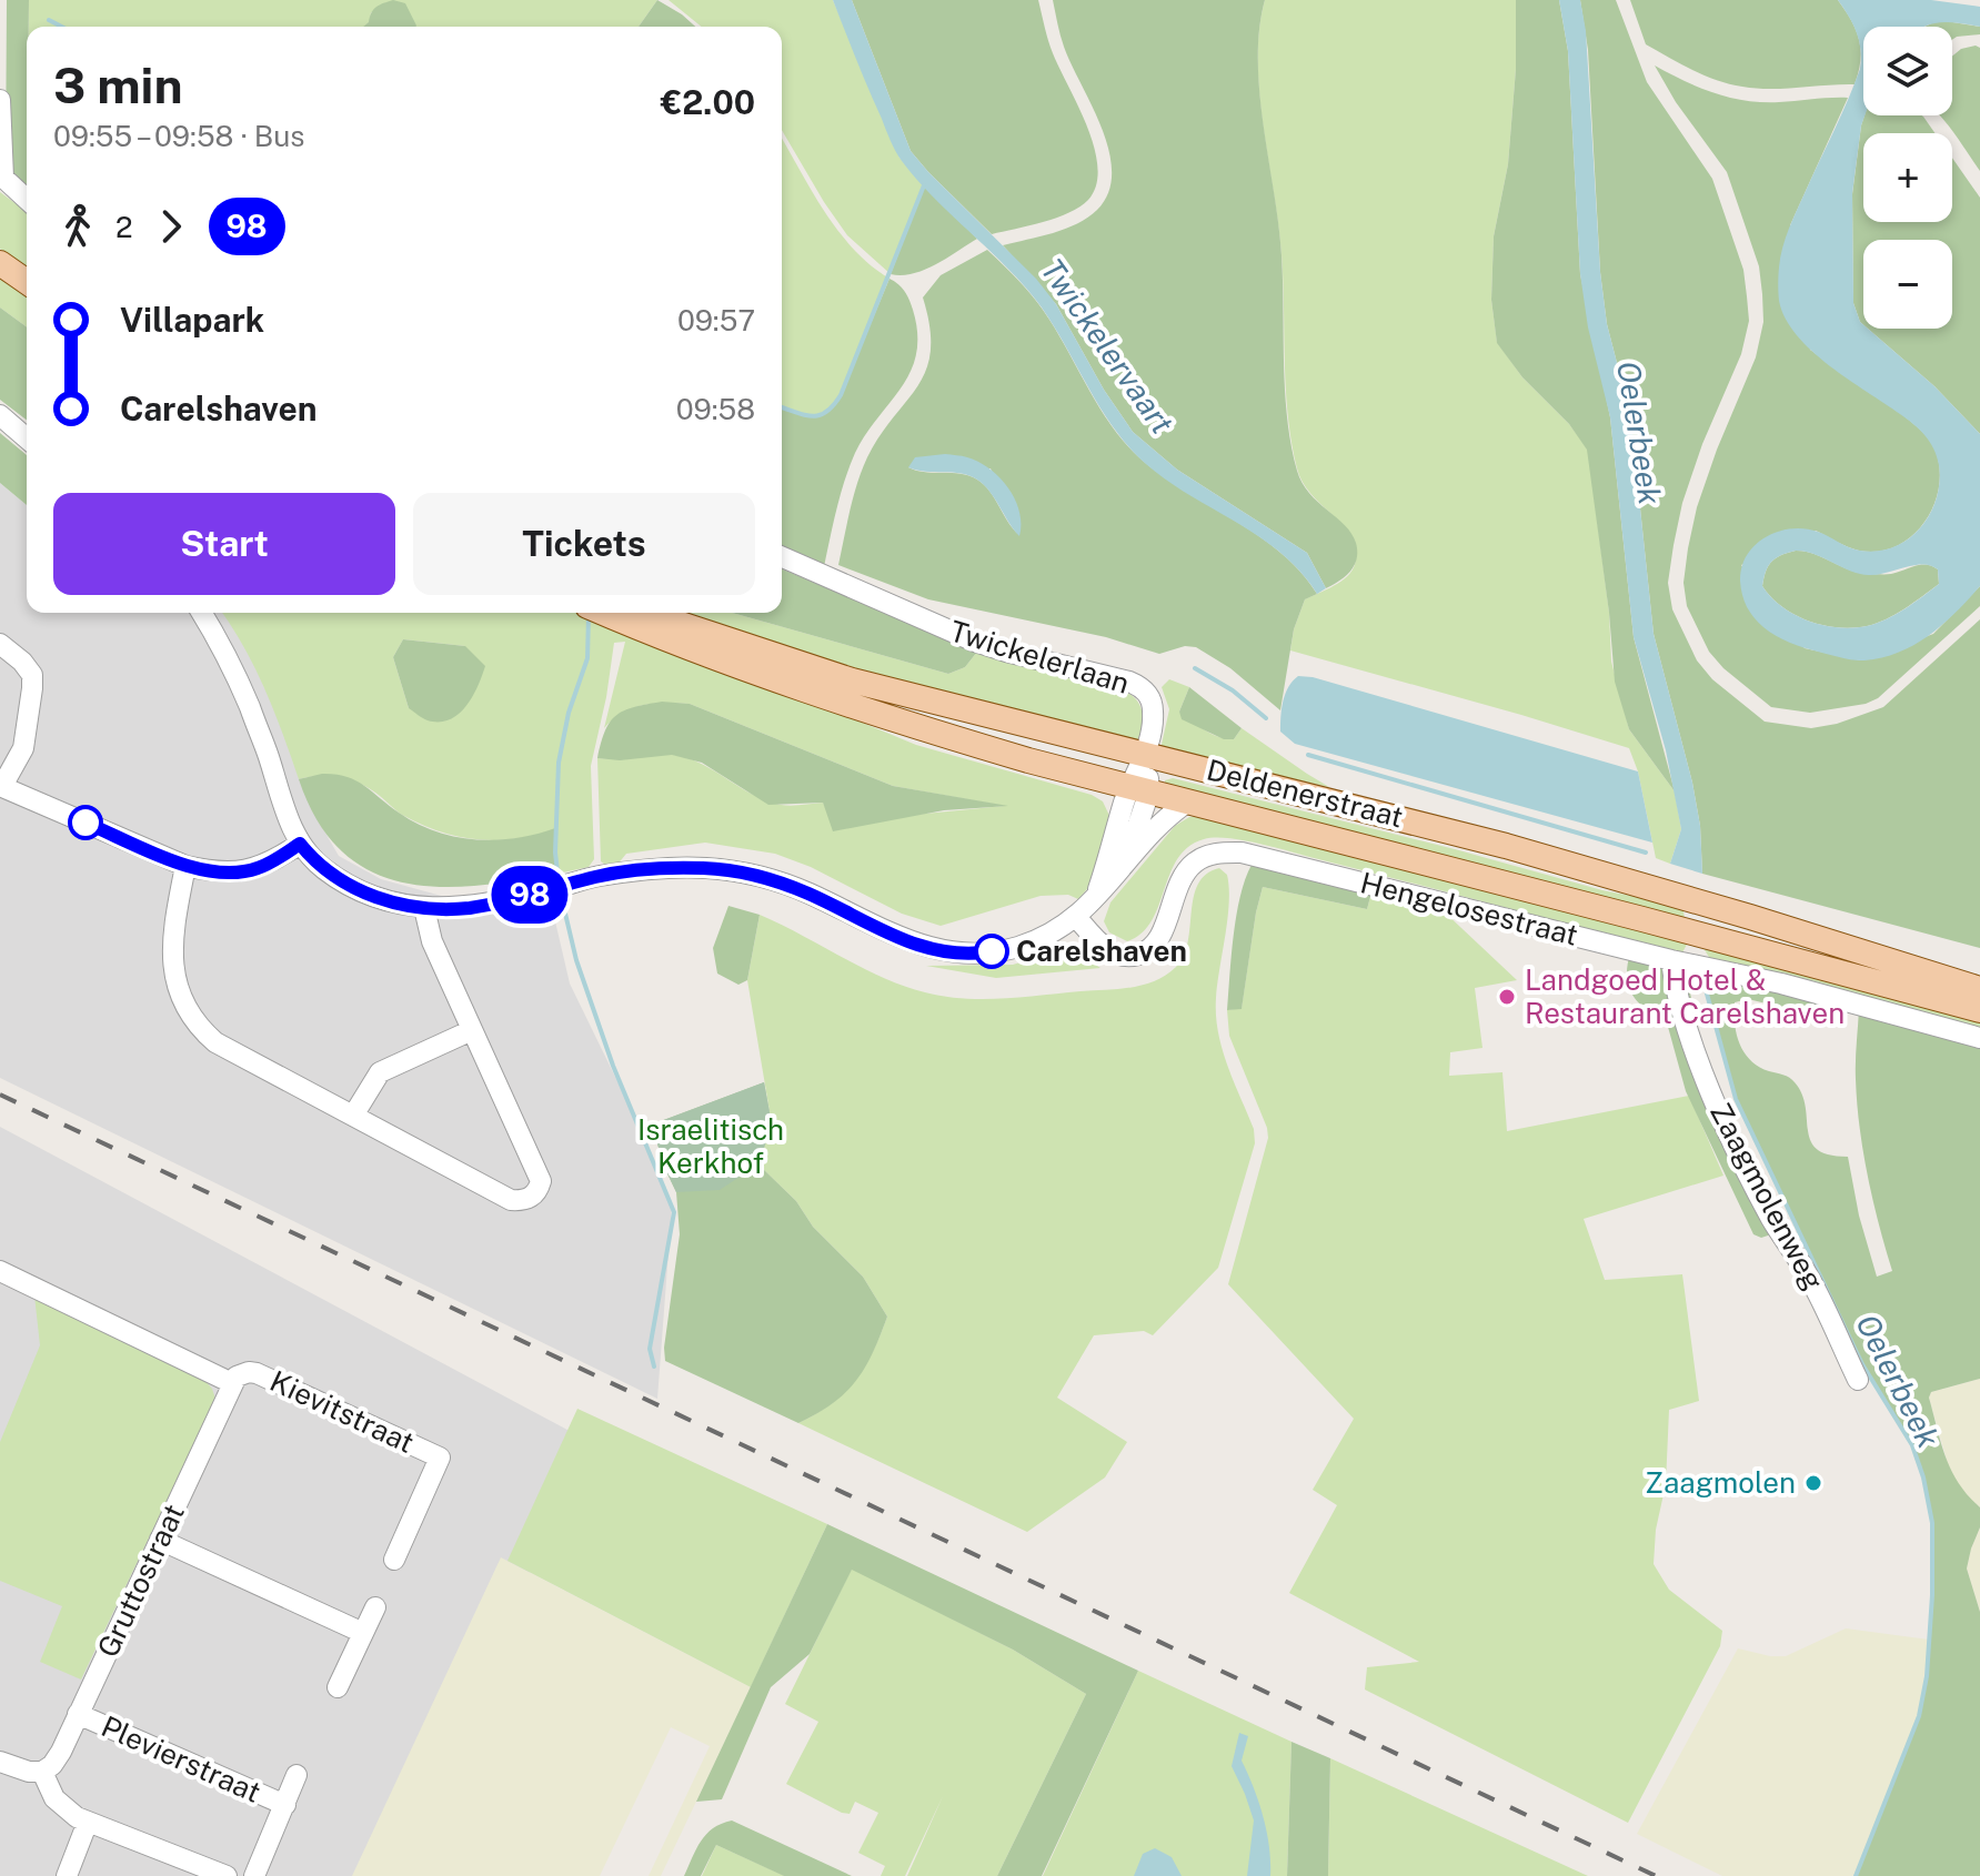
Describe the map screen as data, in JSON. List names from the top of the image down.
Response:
{
  "streets": {
    "main road": ["Deldenerstraat"],
    "street": [
      "Twickelerlaan",
      "Hengelosestraat",
      "Zaagmolenweg",
      "Kievitstraat",
      "Gruttostraat",
      "Plevierstraat"
    ]
  },
  "crossings": [
    ["Twickelerlaan", "Deldenerstraat"],
    ["Hengelosestraat", "Zaagmolenweg"],
    ["Kievitstraat", "Gruttostraat"],
    ["Gruttostraat", "Plevierstraat"]
  ],
  "water": ["Twickelervaart", "Oelerbeek"],
  "parks": ["Israelitisch Kerkhof"],
  "places": ["Carelshaven", "Landgoed Hotel & Restaurant Carelshaven", "Zaagmolen"],
  "lines": ["bus line 98"],
  "page": {
    "on_map": "98",
    "map_buttons": ["+", "−"],
    "heading": ["3 min", "09:55 – 09:58 · Bus", "€2.00"],
    "legs": ["2", "98"],
    "list": [
      {
        "name": "Villapark",
        "value": "09:57"
      },
      {
        "name": "Carelshaven",
        "value": "09:58"
      }
    ],
    "buttons": ["Start", "Tickets"]
  }
}
